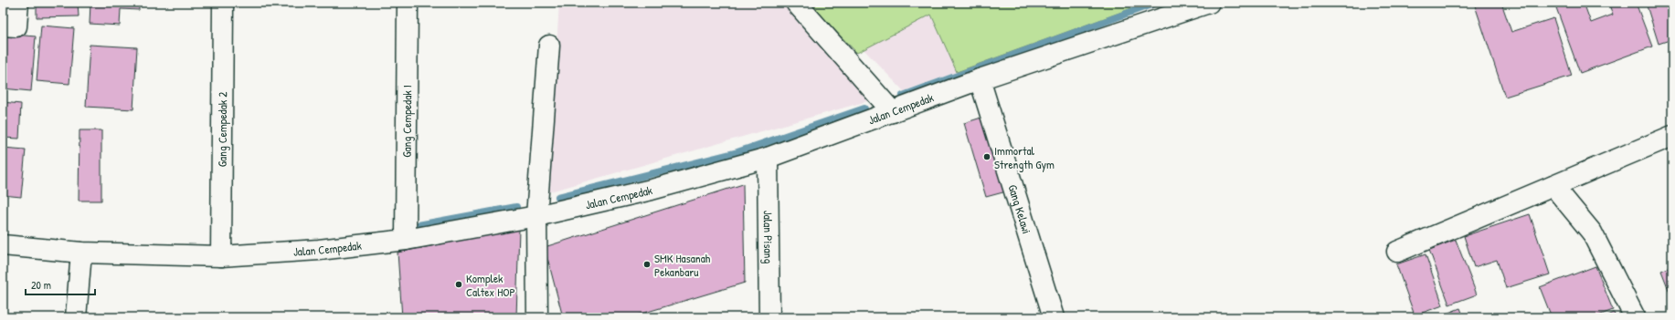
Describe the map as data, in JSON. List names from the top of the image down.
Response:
{
  "streets": {
    "street": [
      "Jalan Cempedak",
      "Gang Cempedak I",
      "Gang Cempedak 2",
      "Gang Kelawi",
      "Jalan Pisang"
    ]
  },
  "crossings": [
    ["Jalan Cempedak", "Gang Cempedak I"],
    ["Jalan Cempedak", "Gang Cempedak 2"],
    ["Jalan Cempedak", "Gang Kelawi"],
    ["Jalan Cempedak", "Jalan Pisang"]
  ],
  "places": ["Immortal Strength Gym", "SMK Hasanah Pekanbaru", "Komplek Caltex HOP"],
  "scale_bar": "20 m"
}
